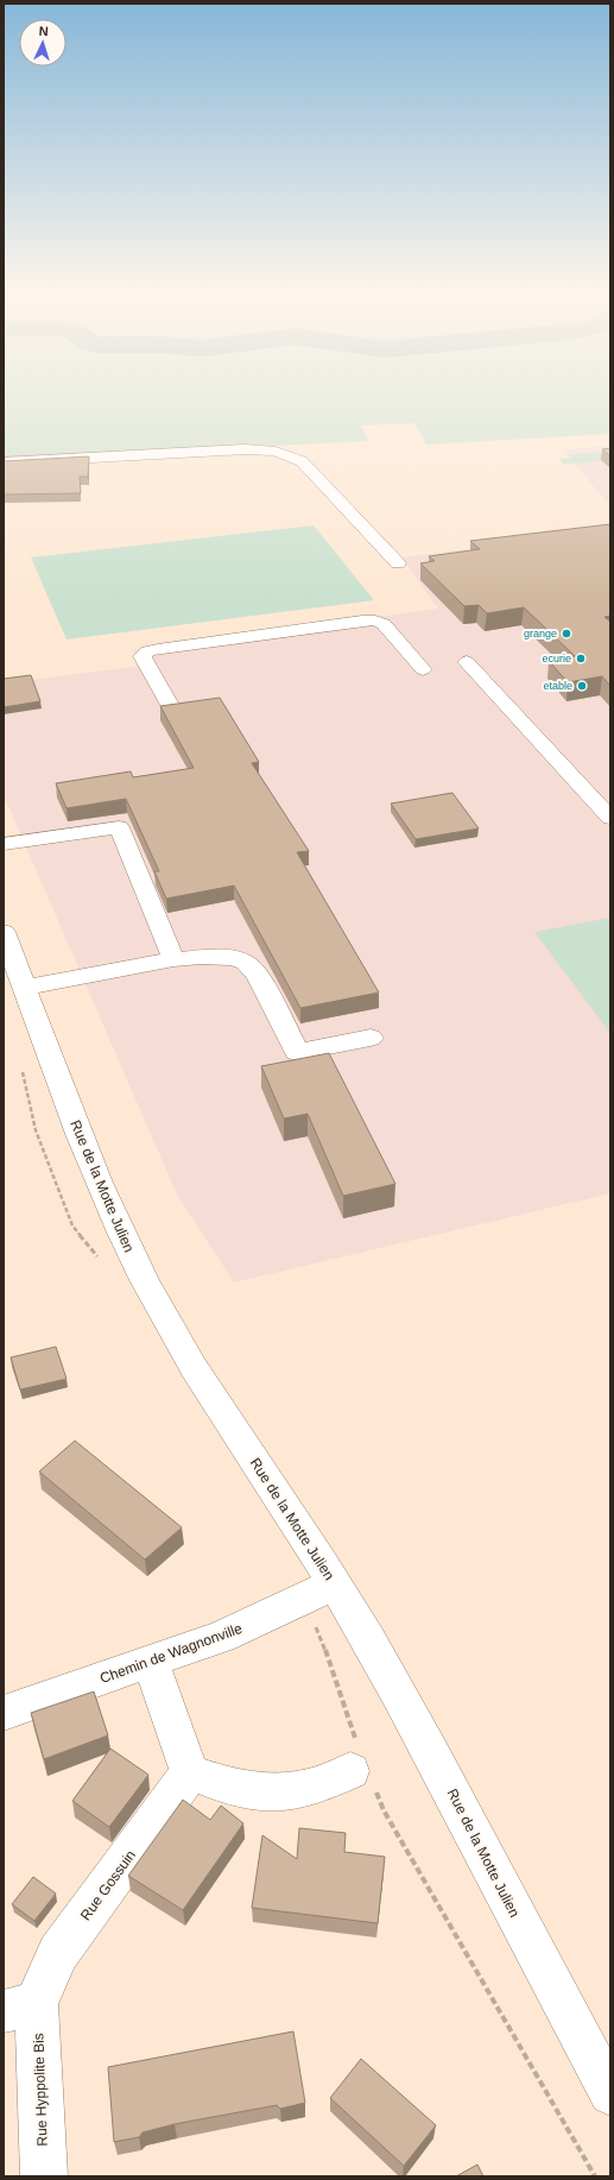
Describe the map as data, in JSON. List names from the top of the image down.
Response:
{
  "streets": {
    "street": [
      "Rue de la Motte Julien",
      "Chemin de Wagnonville",
      "Rue Gossuin",
      "Rue Hyppolite Bis"
    ]
  },
  "crossings": [
    ["Rue de la Motte Julien", "Chemin de Wagnonville"],
    ["Rue Gossuin", "Rue Hyppolite Bis"]
  ],
  "places": ["grange", "ecurie", "etable"],
  "north": "top"
}
